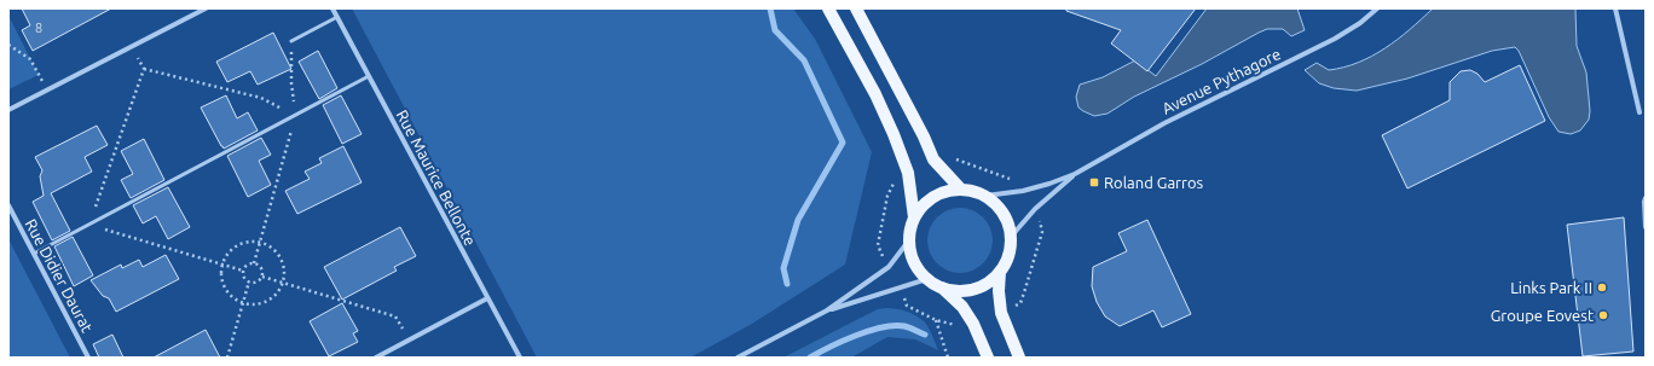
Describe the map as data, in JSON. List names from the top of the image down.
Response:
{
  "streets": {
    "street": ["Avenue Pythagore", "Rue Maurice Bellonte", "Rue Didier Daurat"]
  },
  "places": {
    "transit": ["Roland Garros"],
    "other": ["Links Park II", "Groupe Eovest"]
  },
  "house_numbers": ["8"]
}
